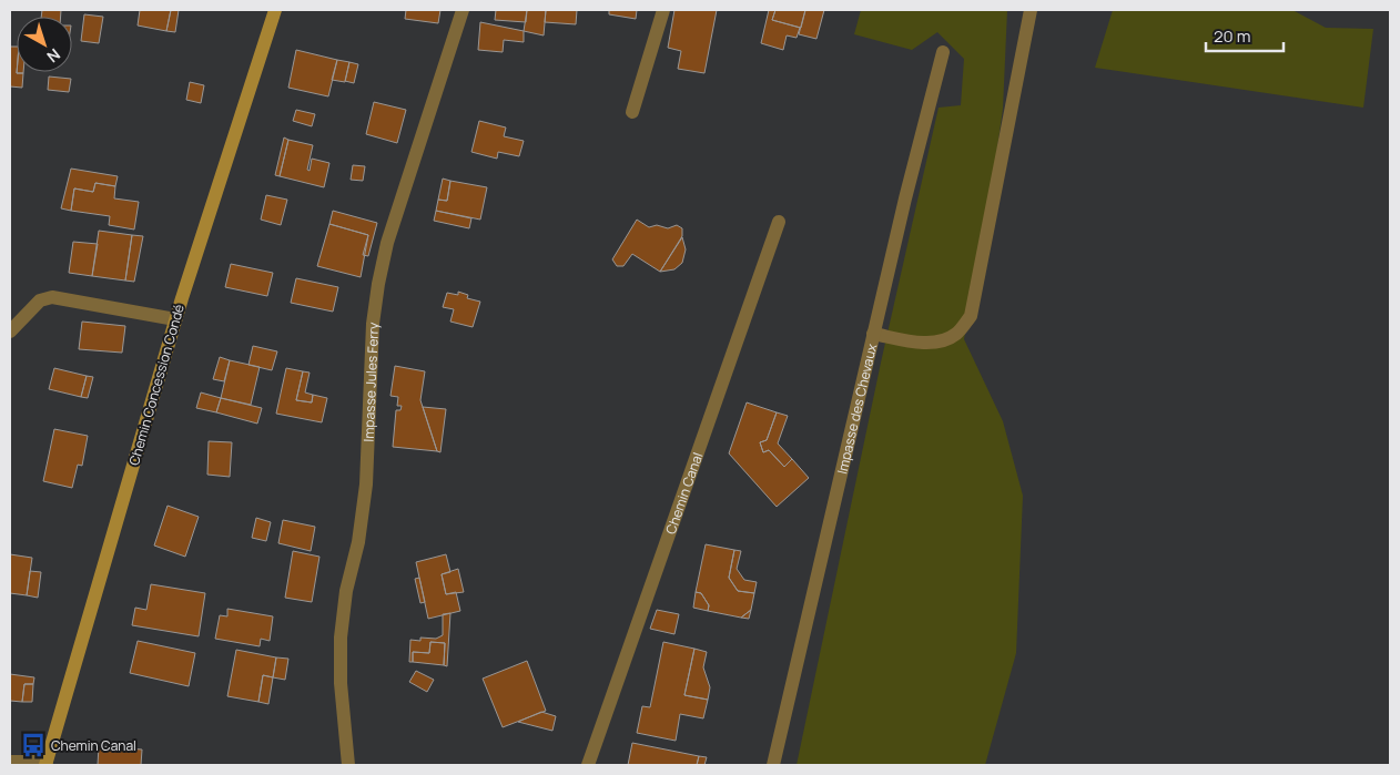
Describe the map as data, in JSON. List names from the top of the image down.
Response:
{
  "streets": {
    "street": [
      "Impasse Jules Ferry",
      "Chemin Concession Condé",
      "Impasse des Chevaux",
      "Chemin Canal"
    ]
  },
  "places": {
    "bus stop": ["Chemin Canal"]
  },
  "scale_bar": "20 m",
  "north": "bottom right"
}
